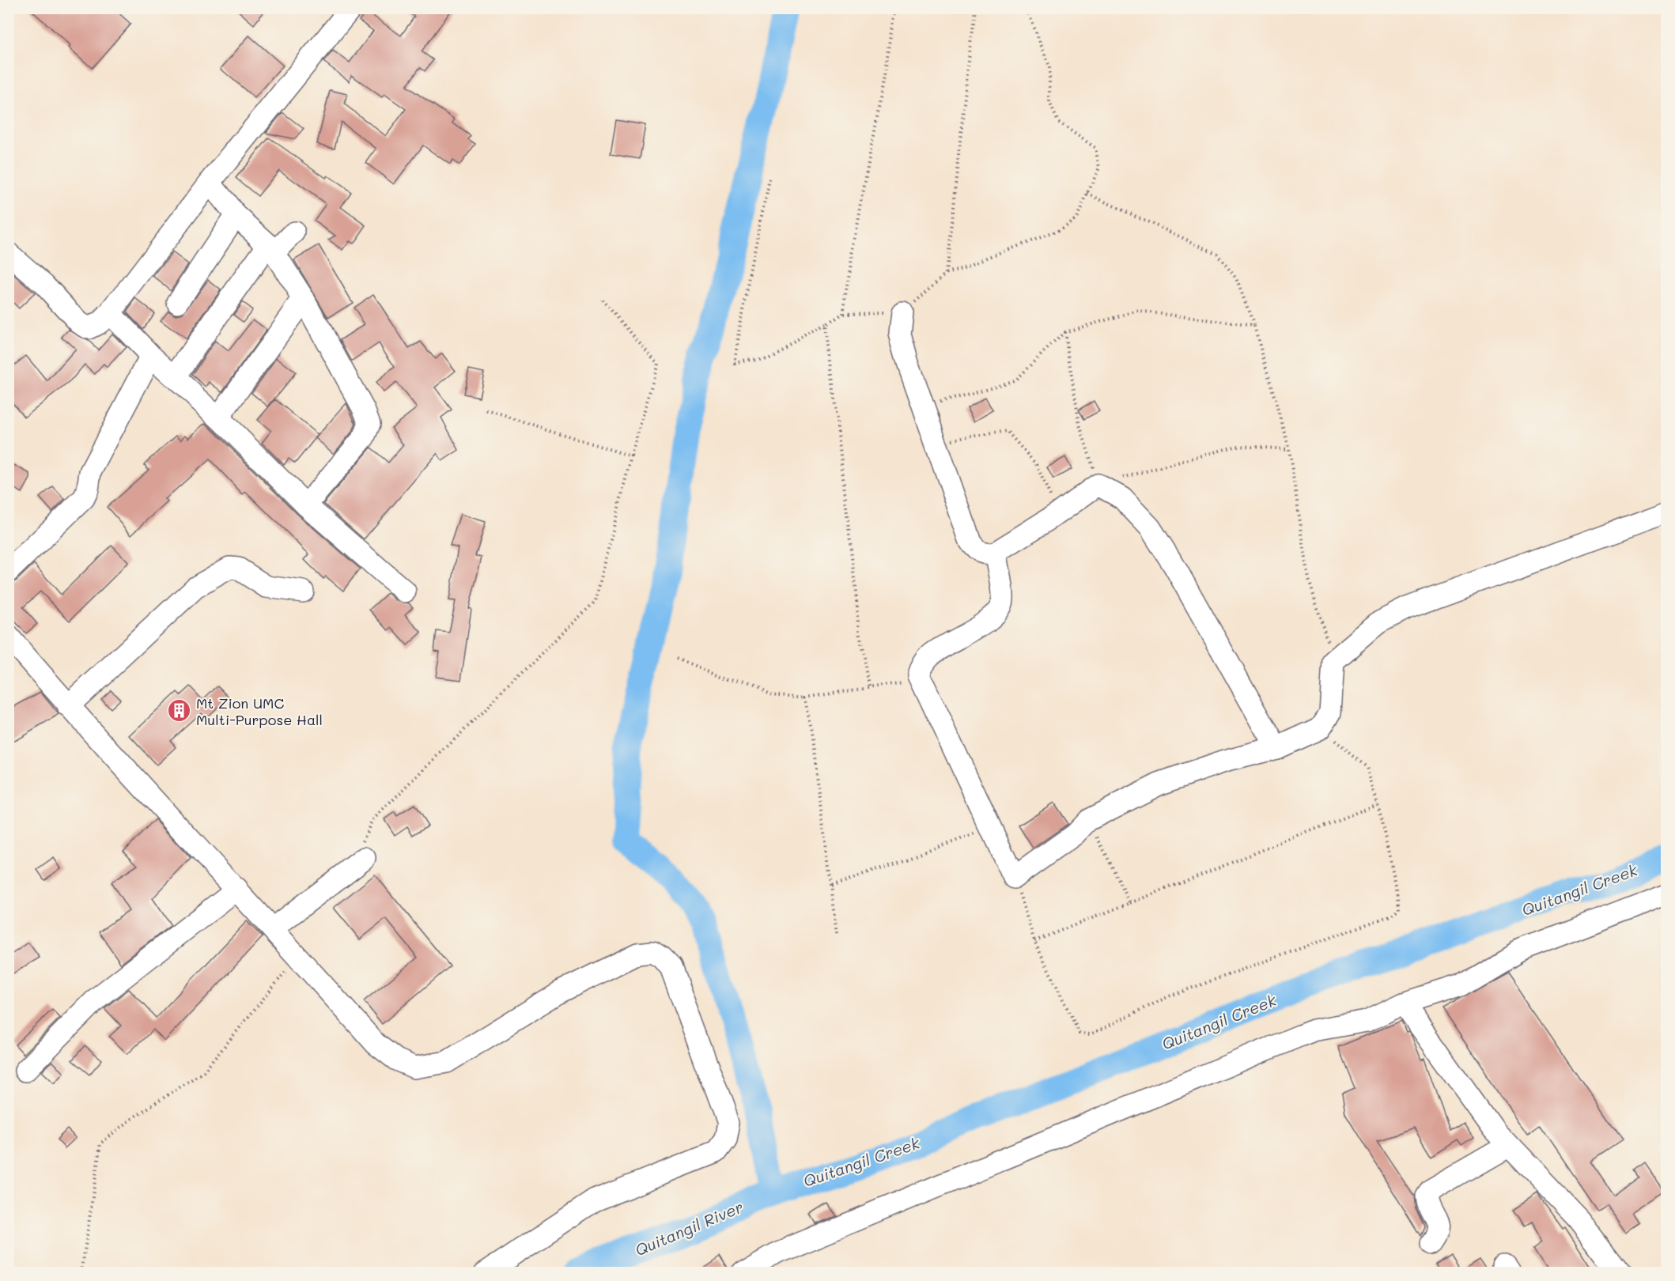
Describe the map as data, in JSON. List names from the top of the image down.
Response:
{
  "water": ["Quitangil Creek", "Quitangil River"],
  "places": {
    "building": ["Mt Zion UMC Multi-Purpose Hall"]
  }
}
